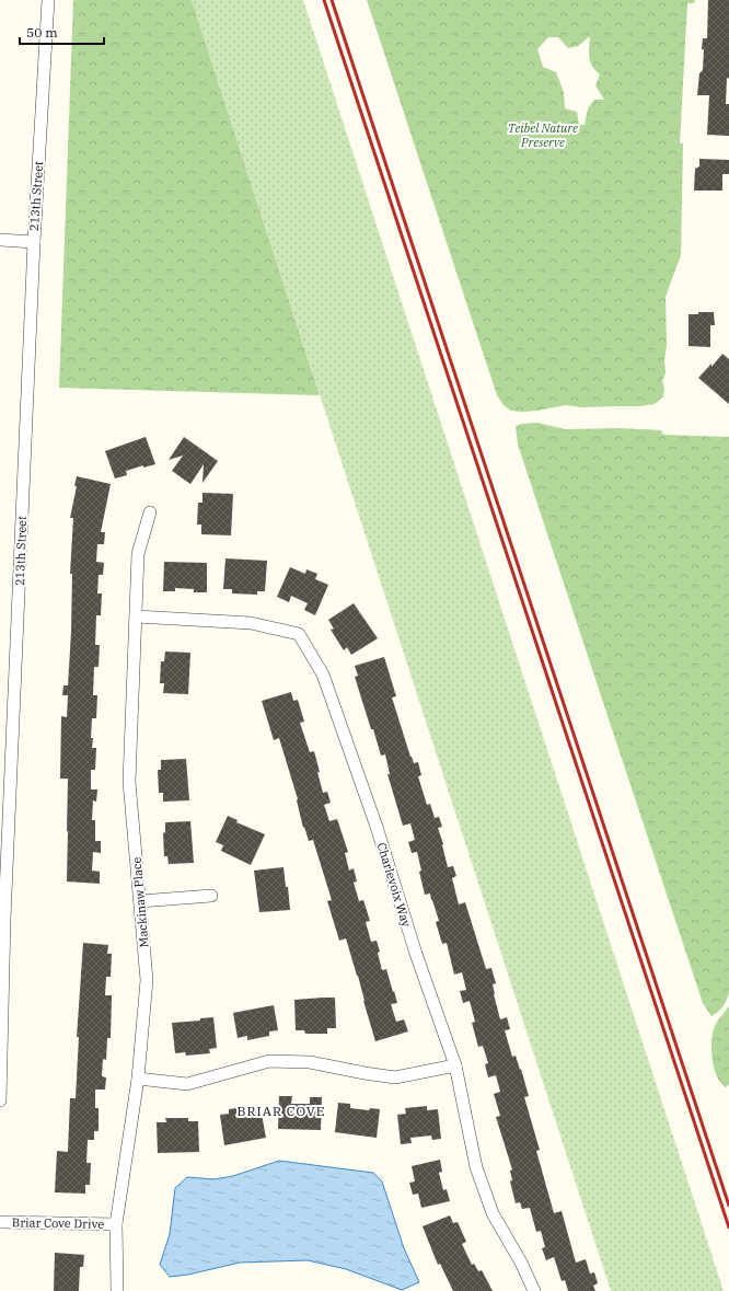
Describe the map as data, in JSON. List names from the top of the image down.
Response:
{
  "streets": {
    "street": [
      "213th Street",
      "Charlevoix Way",
      "Mackinaw Place",
      "Briar Cove Drive"
    ]
  },
  "crossings": [
    ["Charlevoix Way", "Mackinaw Place"],
    ["Mackinaw Place", "Briar Cove Drive"]
  ],
  "districts": ["BRIAR COVE"],
  "parks": ["Teibel Nature Preserve"],
  "scale_bar": "50 m"
}
